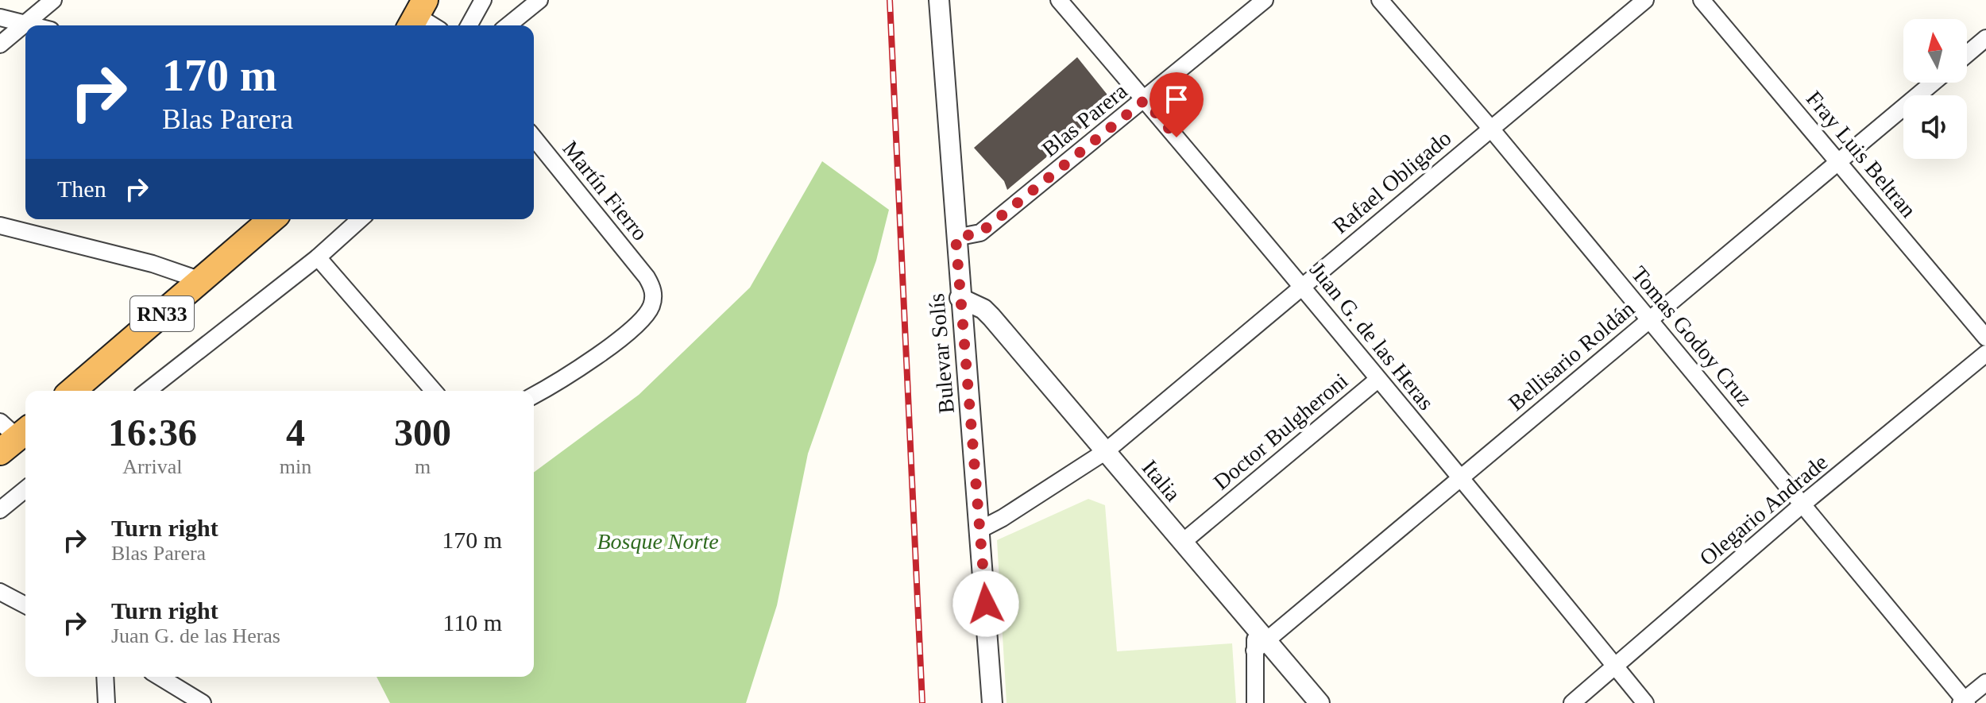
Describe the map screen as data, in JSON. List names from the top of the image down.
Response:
{
  "streets": {
    "highway": ["RN33"],
    "street": [
      "Blas Parera",
      "Fray Luis Beltran",
      "Rafael Obligado",
      "Martín Fierro",
      "Juan G. de las Heras",
      "Tomas Godoy Cruz",
      "Bulevar Solís",
      "Bellisario Roldán",
      "Doctor Bulgheroni",
      "Italia",
      "Olegario Andrade"
    ]
  },
  "crossings": [
    ["Blas Parera", "Juan G. de las Heras"],
    ["Blas Parera", "Bulevar Solís"],
    ["Fray Luis Beltran", "Bellisario Roldán"],
    ["Rafael Obligado", "Juan G. de las Heras"],
    ["Rafael Obligado", "Tomas Godoy Cruz"],
    ["Rafael Obligado", "Bulevar Solís"],
    ["Rafael Obligado", "Italia"],
    ["Juan G. de las Heras", "Bellisario Roldán"],
    ["Juan G. de las Heras", "Doctor Bulgheroni"],
    ["Juan G. de las Heras", "Olegario Andrade"],
    ["Tomas Godoy Cruz", "Bellisario Roldán"],
    ["Tomas Godoy Cruz", "Olegario Andrade"],
    ["Bulevar Solís", "Italia"],
    ["Bellisario Roldán", "Italia"],
    ["Doctor Bulgheroni", "Italia"]
  ],
  "parks": ["Bosque Norte"],
  "north": "top",
  "page": {
    "turn": ["170 m", "Blas Parera"],
    "then": "Then",
    "eta": [
      "16:36",
      "Arrival",
      "4",
      "min",
      "300",
      "m"
    ],
    "list": [
      {
        "name": "Turn right",
        "note": "Blas Parera",
        "value": "170 m"
      },
      {
        "name": "Turn right",
        "note": "Juan G. de las Heras",
        "value": "110 m"
      }
    ]
  }
}
